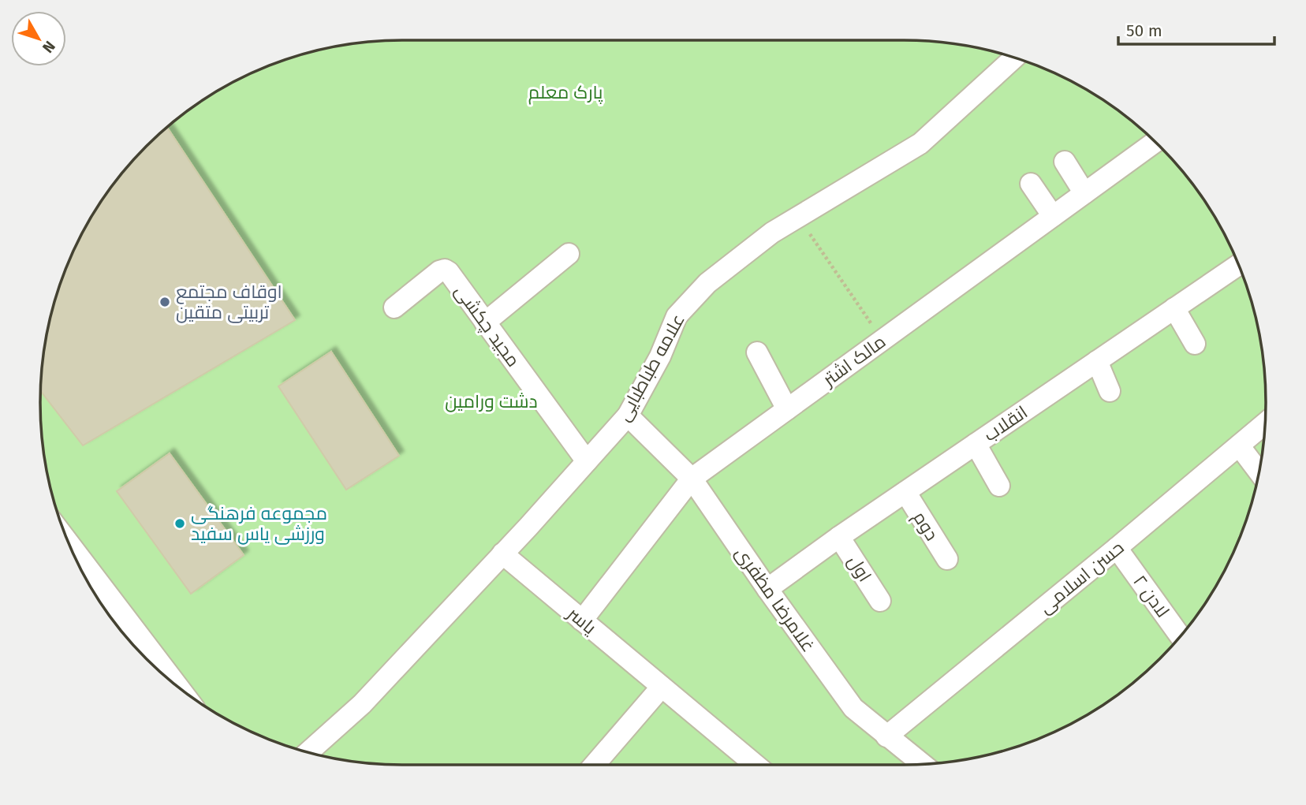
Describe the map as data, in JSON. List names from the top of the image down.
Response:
{
  "streets": {
    "street": [
      "مجید چکشی",
      "مالک اشتر",
      "علامه طباطبایی",
      "انقلاب",
      "دوم",
      "اول",
      "حسن اسلامی",
      "لادن ۲",
      "غلامرضا مظفری",
      "یاسر"
    ]
  },
  "crossings": [
    ["مجید چکشی", "علامه طباطبایی"],
    ["مالک اشتر", "غلامرضا مظفری"],
    ["مالک اشتر", "یاسر"],
    ["علامه طباطبایی", "غلامرضا مظفری"],
    ["علامه طباطبایی", "یاسر"],
    ["انقلاب", "دوم"],
    ["انقلاب", "اول"],
    ["انقلاب", "غلامرضا مظفری"],
    ["حسن اسلامی", "لادن ۲"],
    ["حسن اسلامی", "غلامرضا مظفری"]
  ],
  "parks": ["پارک معلم", "دشت ورامین"],
  "places": ["اوقاف مجتمع تربیتی متقین", "مجموعه فرهنگی ورزشی یاس سفید"],
  "scale_bar": "50 m",
  "north": "bottom right"
}
